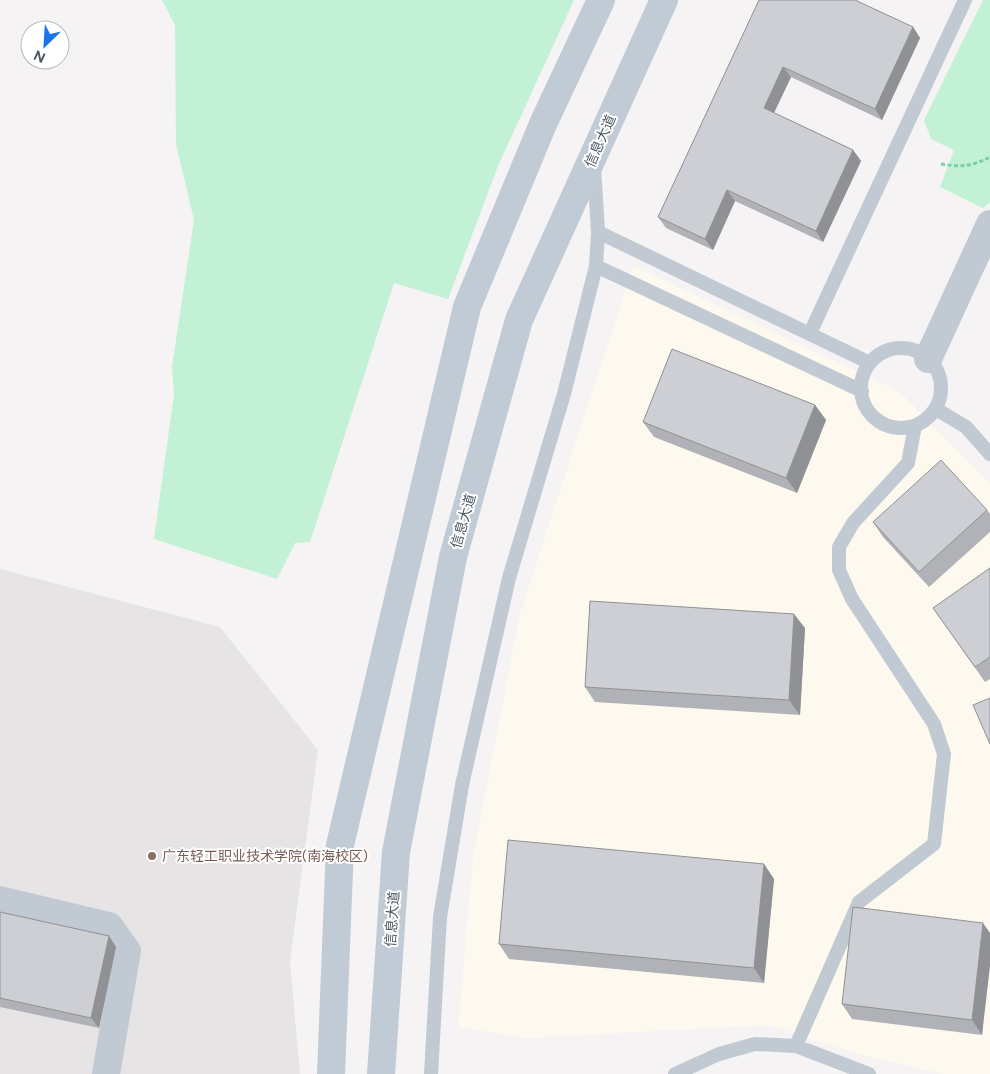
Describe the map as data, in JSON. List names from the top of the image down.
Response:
{
  "streets": {
    "main road": ["信息大道"]
  },
  "places": ["广东轻工职业技术学院(南海校区)"],
  "north": "bottom left"
}
